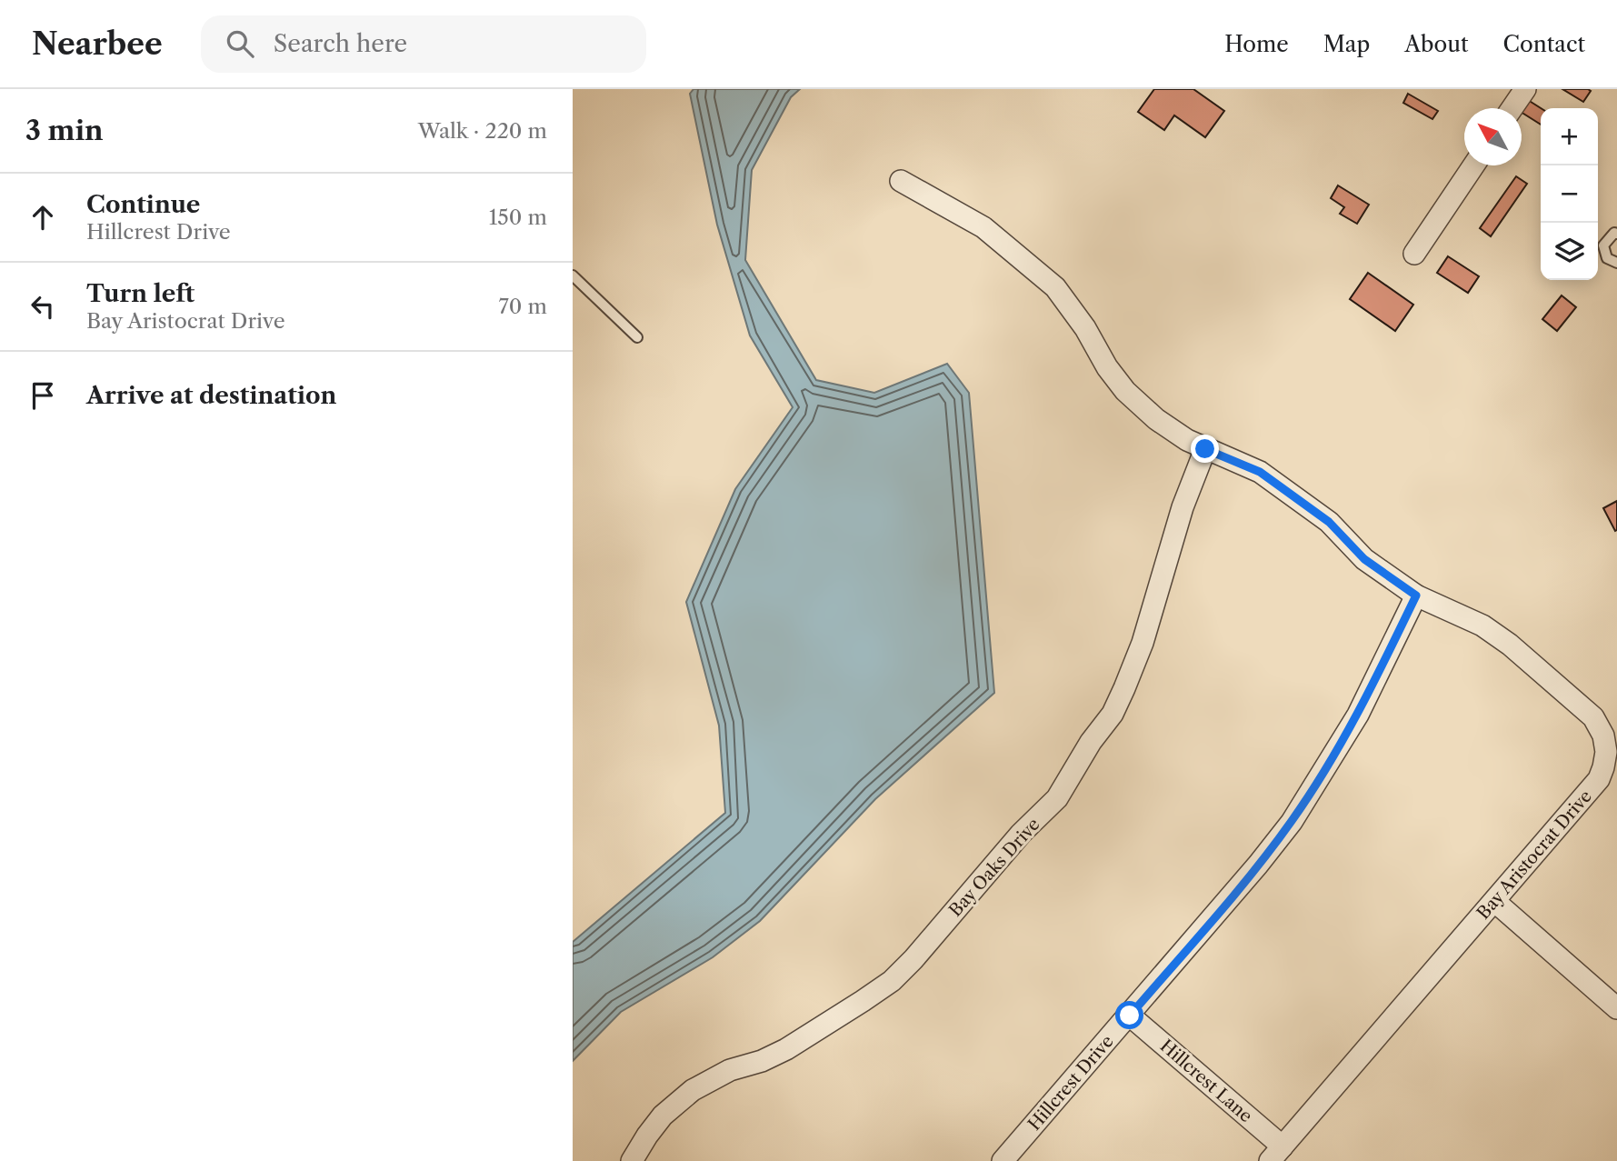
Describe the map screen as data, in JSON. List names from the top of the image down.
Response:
{
  "streets": {
    "street": [
      "Bay Aristocrat Drive",
      "Bay Oaks Drive",
      "Hillcrest Lane",
      "Hillcrest Drive"
    ]
  },
  "crossings": [
    ["Bay Aristocrat Drive", "Bay Oaks Drive"],
    ["Bay Aristocrat Drive", "Hillcrest Lane"],
    ["Bay Aristocrat Drive", "Hillcrest Drive"],
    ["Hillcrest Lane", "Hillcrest Drive"]
  ],
  "north": "top left",
  "page": {
    "header": "Nearbee",
    "search": "Search here",
    "nav": [
      "Home",
      "Map",
      "About",
      "Contact"
    ],
    "heading": ["3 min", "Walk · 220 m"],
    "map_buttons": ["+", "−"],
    "list": [
      ["Continue", "Hillcrest Drive", "150 m"],
      ["Turn left", "Bay Aristocrat Drive", "70 m"],
      "Arrive at destination"
    ]
  }
}
